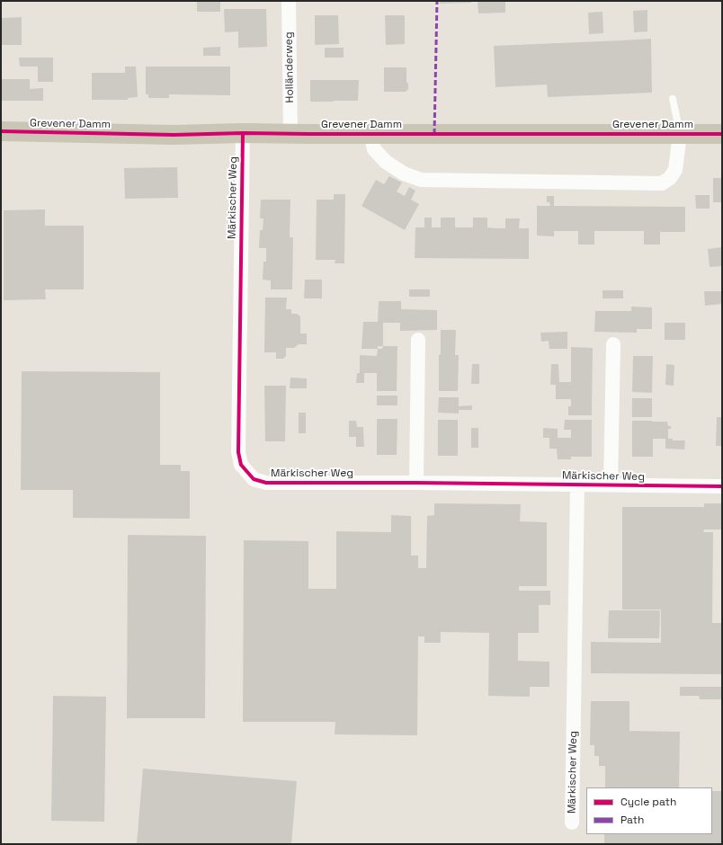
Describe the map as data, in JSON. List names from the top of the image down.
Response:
{
  "streets": {
    "main road": ["Grevener Damm"],
    "street": ["Holländerweg", "Märkischer Weg"]
  },
  "crossings": [
    ["Holländerweg", "Grevener Damm"],
    ["Grevener Damm", "Märkischer Weg"]
  ],
  "legend": ["Cycle path", "Path"]
}
